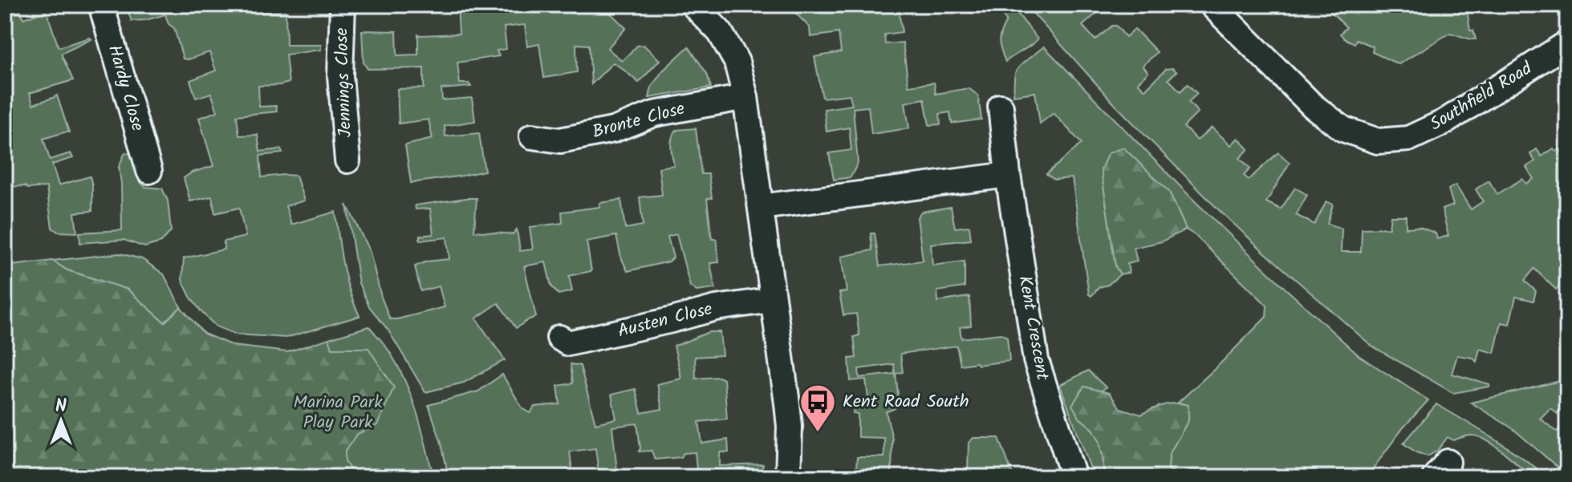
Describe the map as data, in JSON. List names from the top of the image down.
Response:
{
  "streets": {
    "street": [
      "Jennings Close",
      "Hardy Close",
      "Southfield Road",
      "Bronte Close",
      "Austen Close",
      "Kent Crescent"
    ]
  },
  "parks": ["Marina Park Play Park"],
  "places": {
    "bus stop": ["Kent Road South"]
  },
  "north": "top"
}
